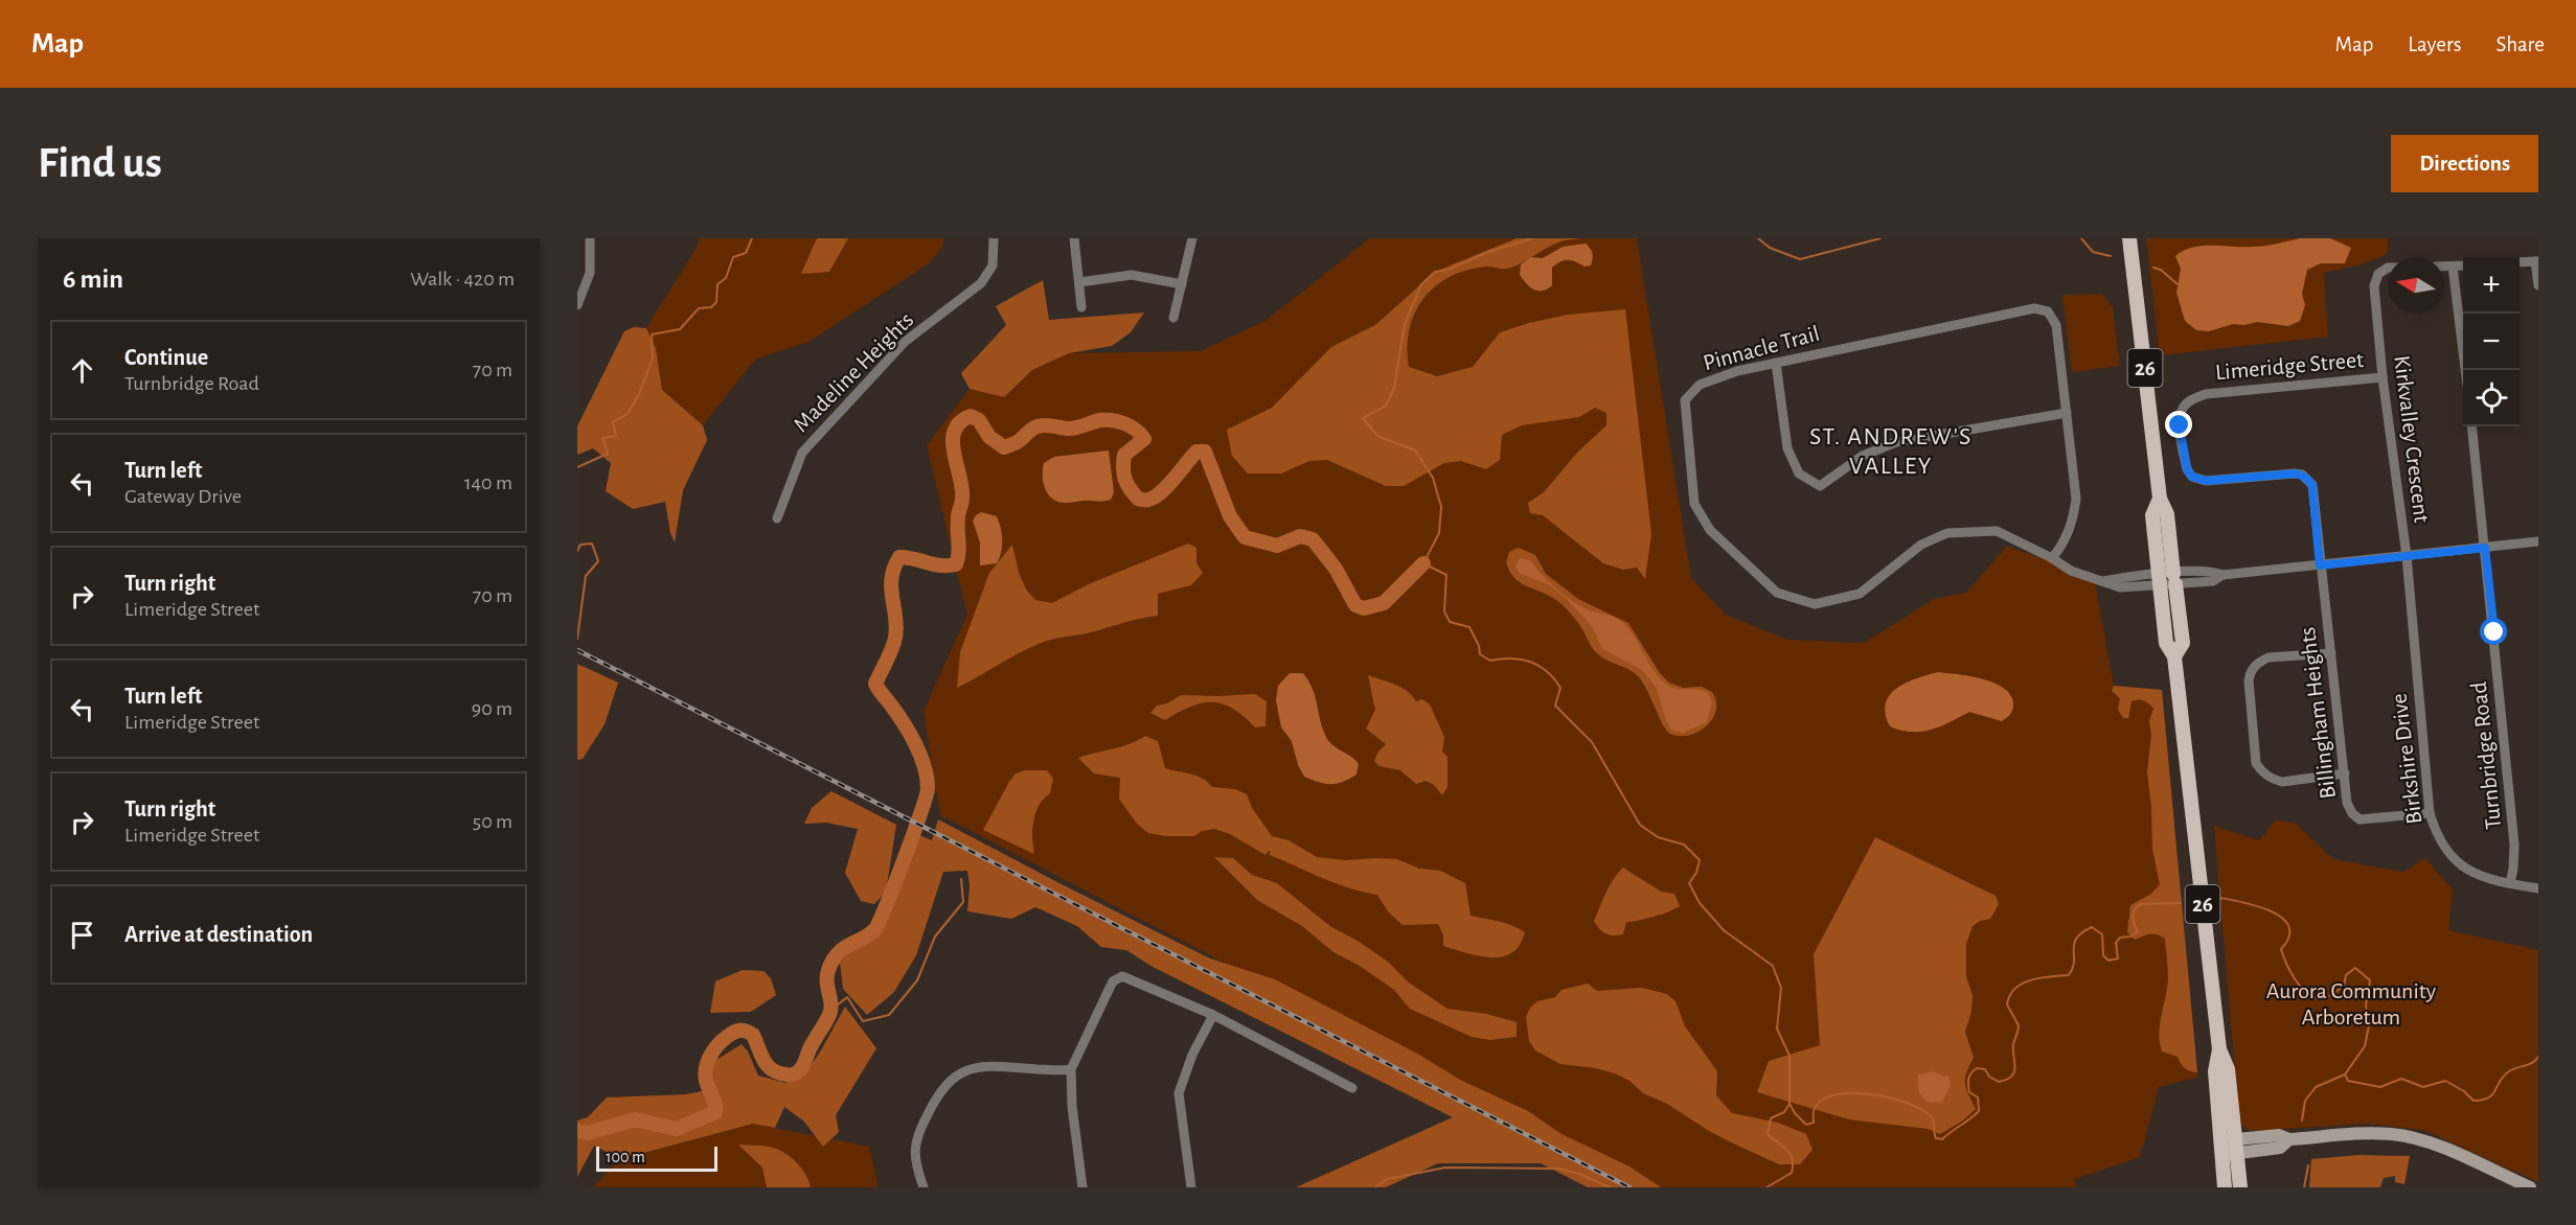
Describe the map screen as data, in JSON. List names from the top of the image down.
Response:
{
  "streets": {
    "main road": ["26"],
    "street": [
      "Pinnacle Trail",
      "Limeridge Street",
      "Madeline Heights",
      "Kirkvalley Crescent",
      "Billingham Heights",
      "Turnbridge Road",
      "Birkshire Drive"
    ]
  },
  "crossings": [
    ["Pinnacle Trail", "Limeridge Street"],
    ["Pinnacle Trail", "26"],
    ["Pinnacle Trail", "Kirkvalley Crescent"],
    ["Pinnacle Trail", "Billingham Heights"],
    ["Pinnacle Trail", "Turnbridge Road"],
    ["Pinnacle Trail", "Birkshire Drive"],
    ["Limeridge Street", "Kirkvalley Crescent"],
    ["Limeridge Street", "Billingham Heights"],
    ["Kirkvalley Crescent", "Birkshire Drive"],
    ["Billingham Heights", "Birkshire Drive"],
    ["Turnbridge Road", "Birkshire Drive"]
  ],
  "districts": ["ST. ANDREW'S VALLEY"],
  "parks": ["Aurora Community Arboretum"],
  "scale_bar": "100 m",
  "north": "left",
  "page": {
    "header": "Map",
    "nav": ["Map", "Layers", "Share"],
    "buttons": "Directions",
    "title": "Find us",
    "heading": ["6 min", "Walk · 420 m"],
    "map_buttons": ["+", "−"],
    "list": [
      ["Continue", "Turnbridge Road", "70 m"],
      ["Turn left", "Gateway Drive", "140 m"],
      ["Turn right", "Limeridge Street", "70 m"],
      ["Turn left", "Limeridge Street", "90 m"],
      ["Turn right", "Limeridge Street", "50 m"],
      "Arrive at destination"
    ],
    "scale": "100 m"
  }
}
